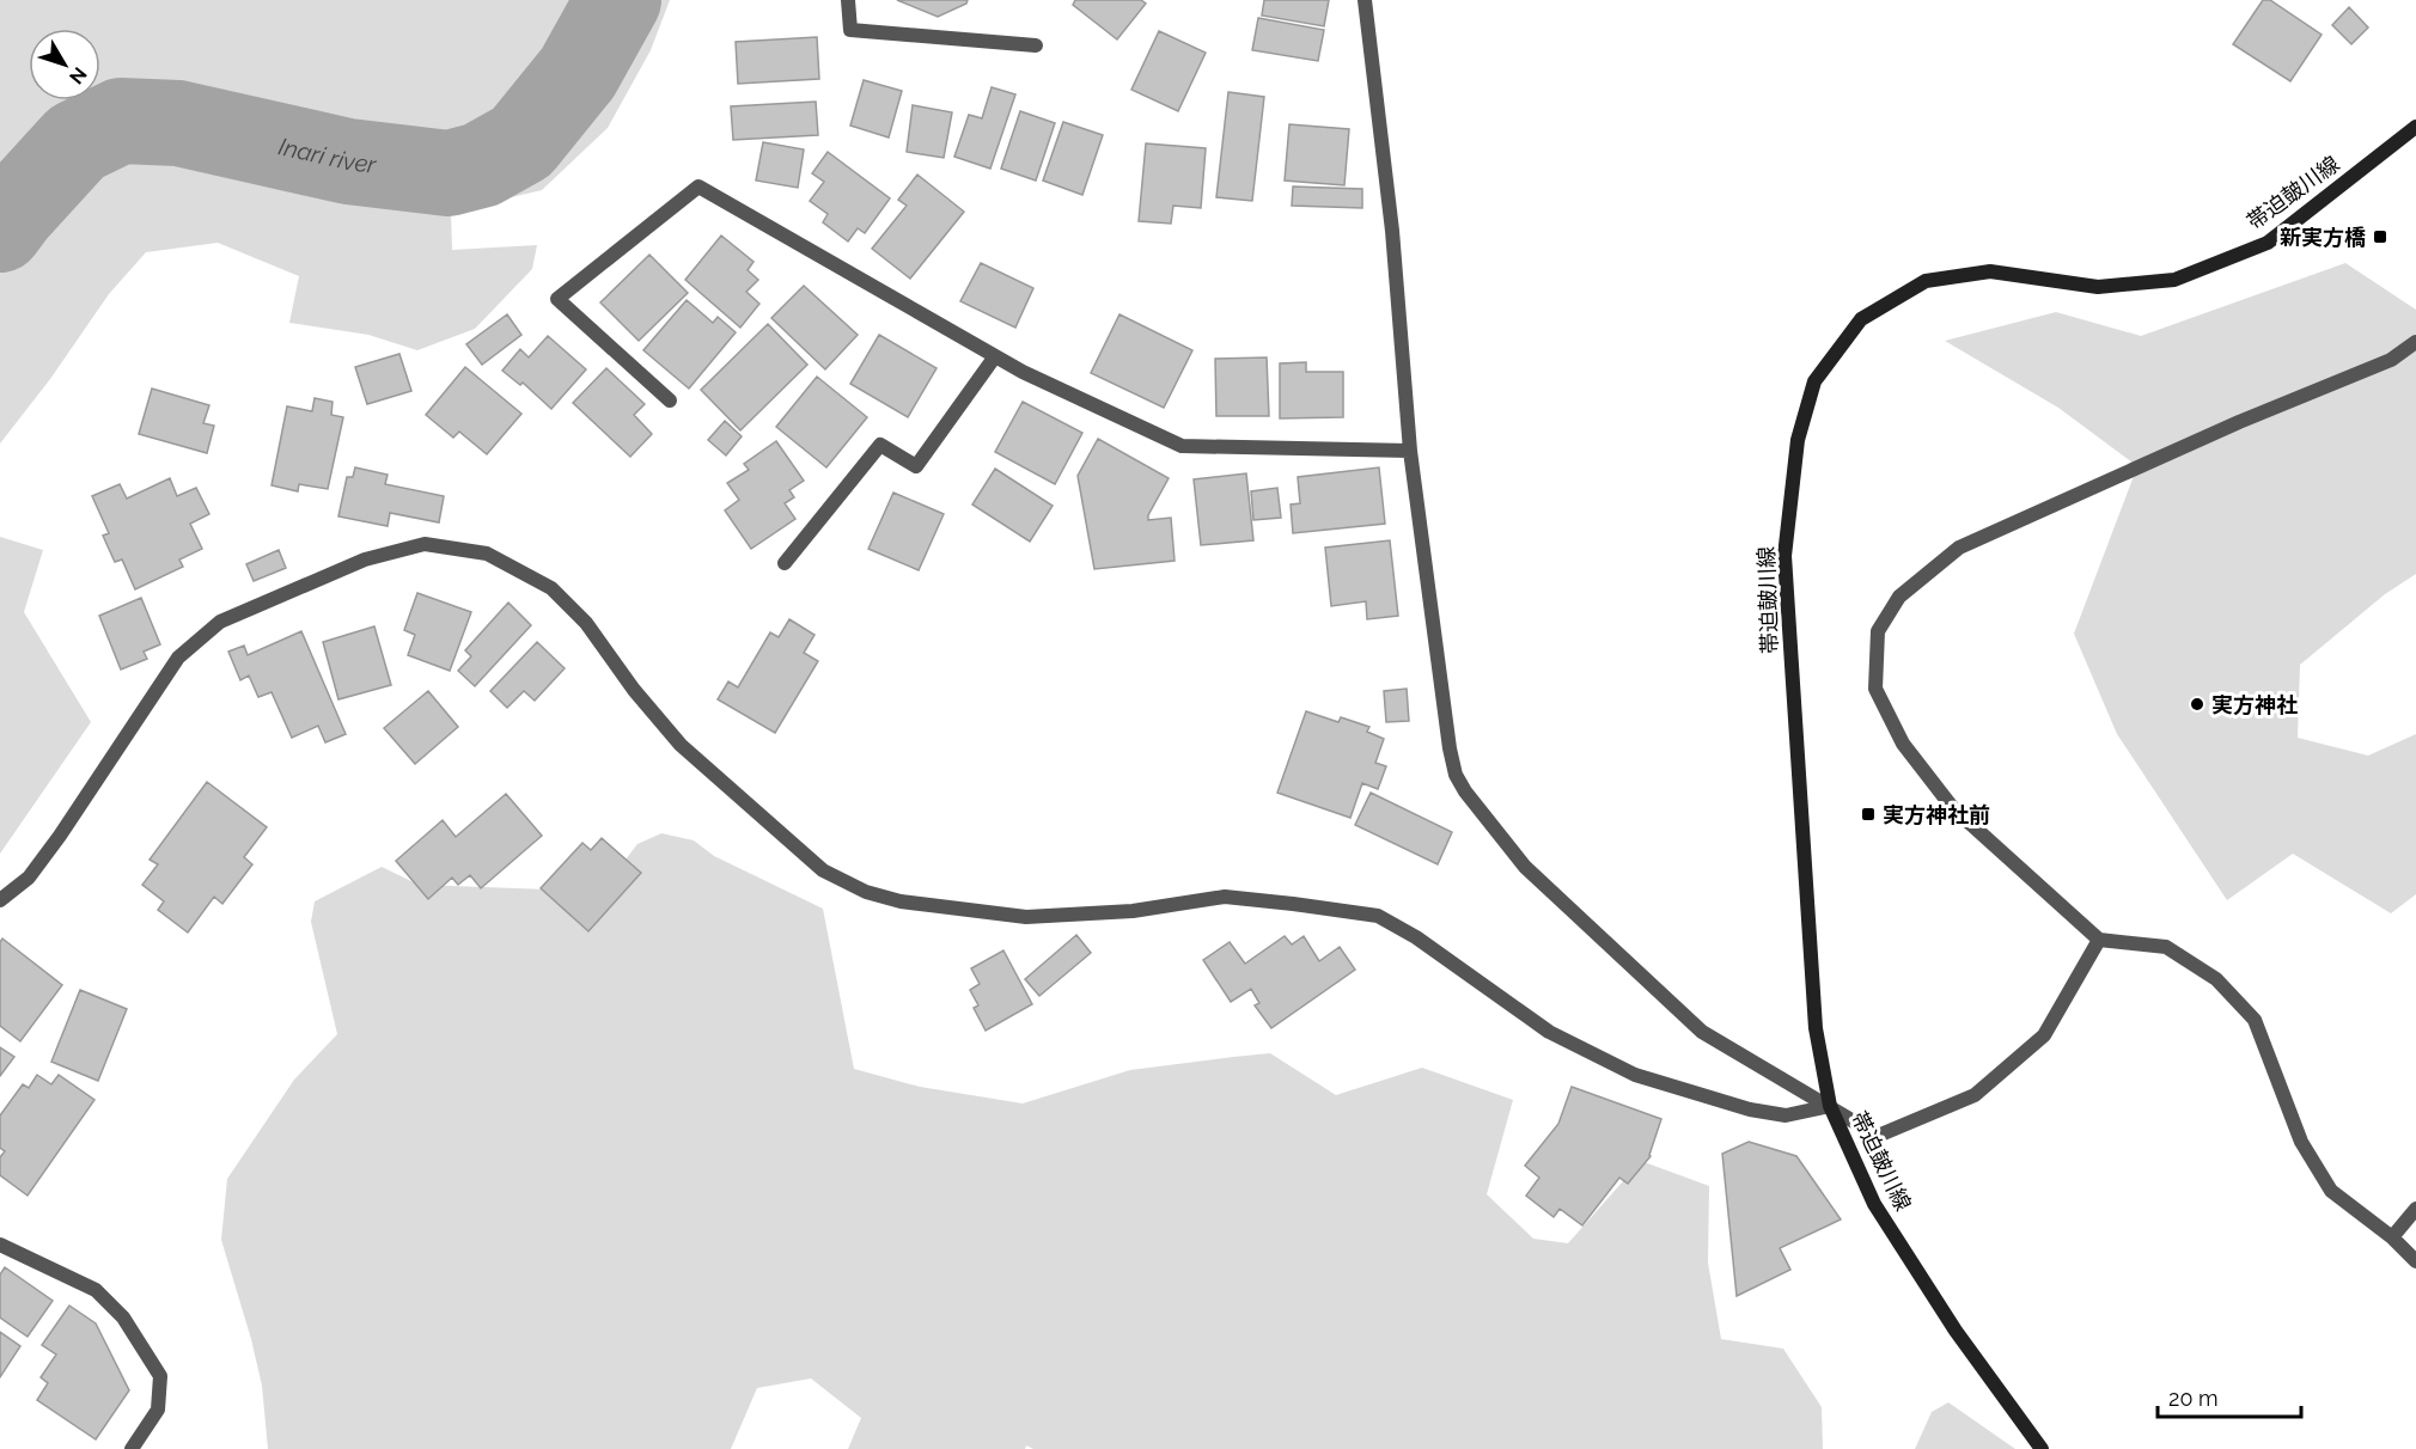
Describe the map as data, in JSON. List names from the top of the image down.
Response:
{
  "streets": {
    "street": ["帯迫皷川線"]
  },
  "water": ["Inari river"],
  "places": {
    "transit": ["新実方橋", "実方神社前"],
    "other": ["実方神社"]
  },
  "scale_bar": "20 m",
  "north": "bottom right"
}
